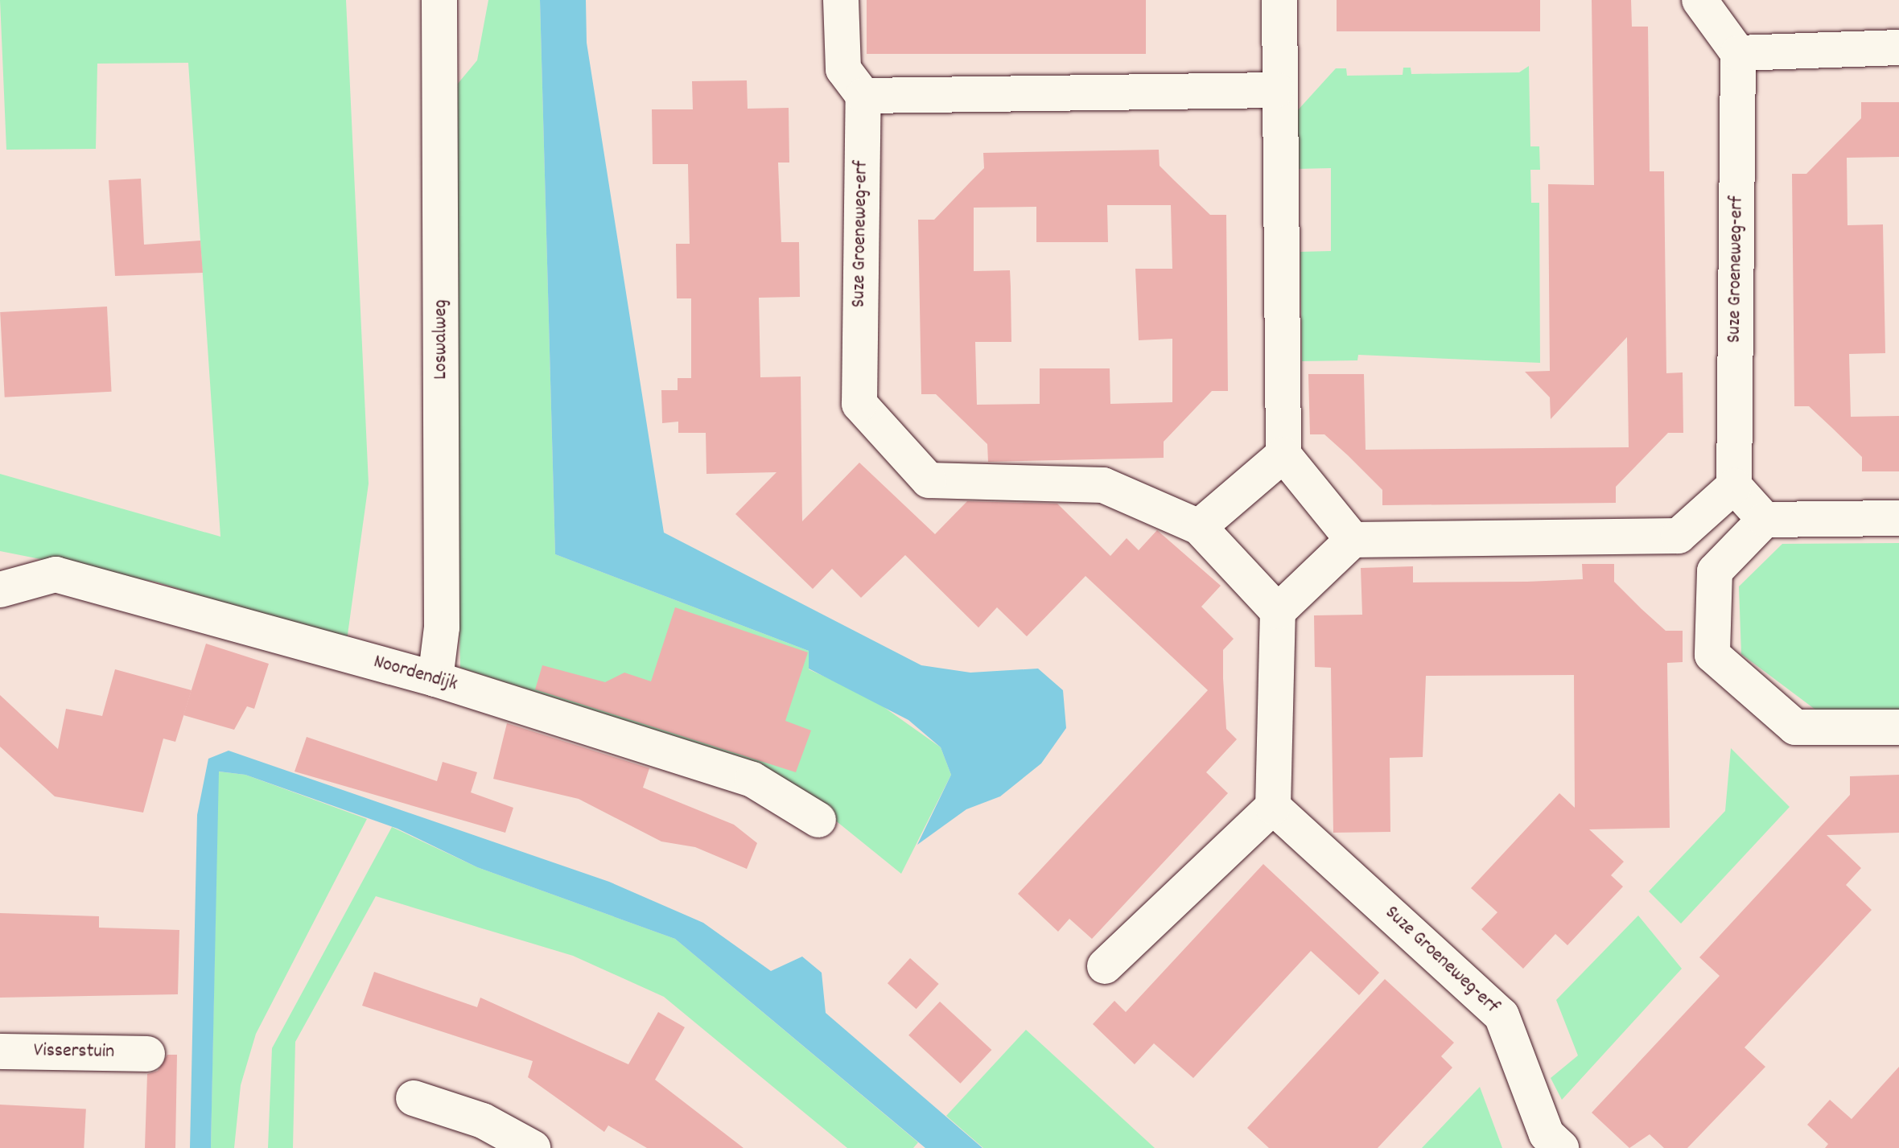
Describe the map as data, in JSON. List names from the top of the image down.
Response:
{
  "streets": {
    "street": [
      "Suze Groeneweg-erf",
      "Loswalweg",
      "Noordendijk",
      "Visserstuin"
    ]
  },
  "crossings": [
    ["Loswalweg", "Noordendijk"]
  ]
}
